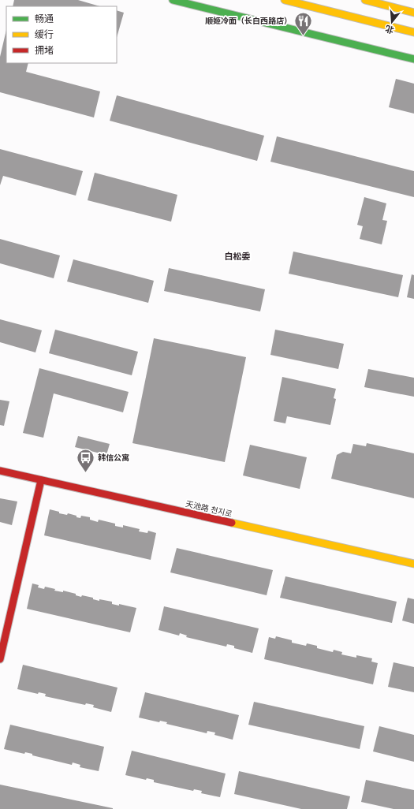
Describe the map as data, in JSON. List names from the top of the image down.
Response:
{
  "streets": {
    "street": ["天池路 천지로"]
  },
  "districts": ["白松委"],
  "places": {
    "restaurant": ["顺姬冷面（长白西路店）"],
    "bus stop": ["韩信公寓"]
  },
  "legend": ["畅通", "缓行", "拥堵"],
  "north": "bottom"
}
